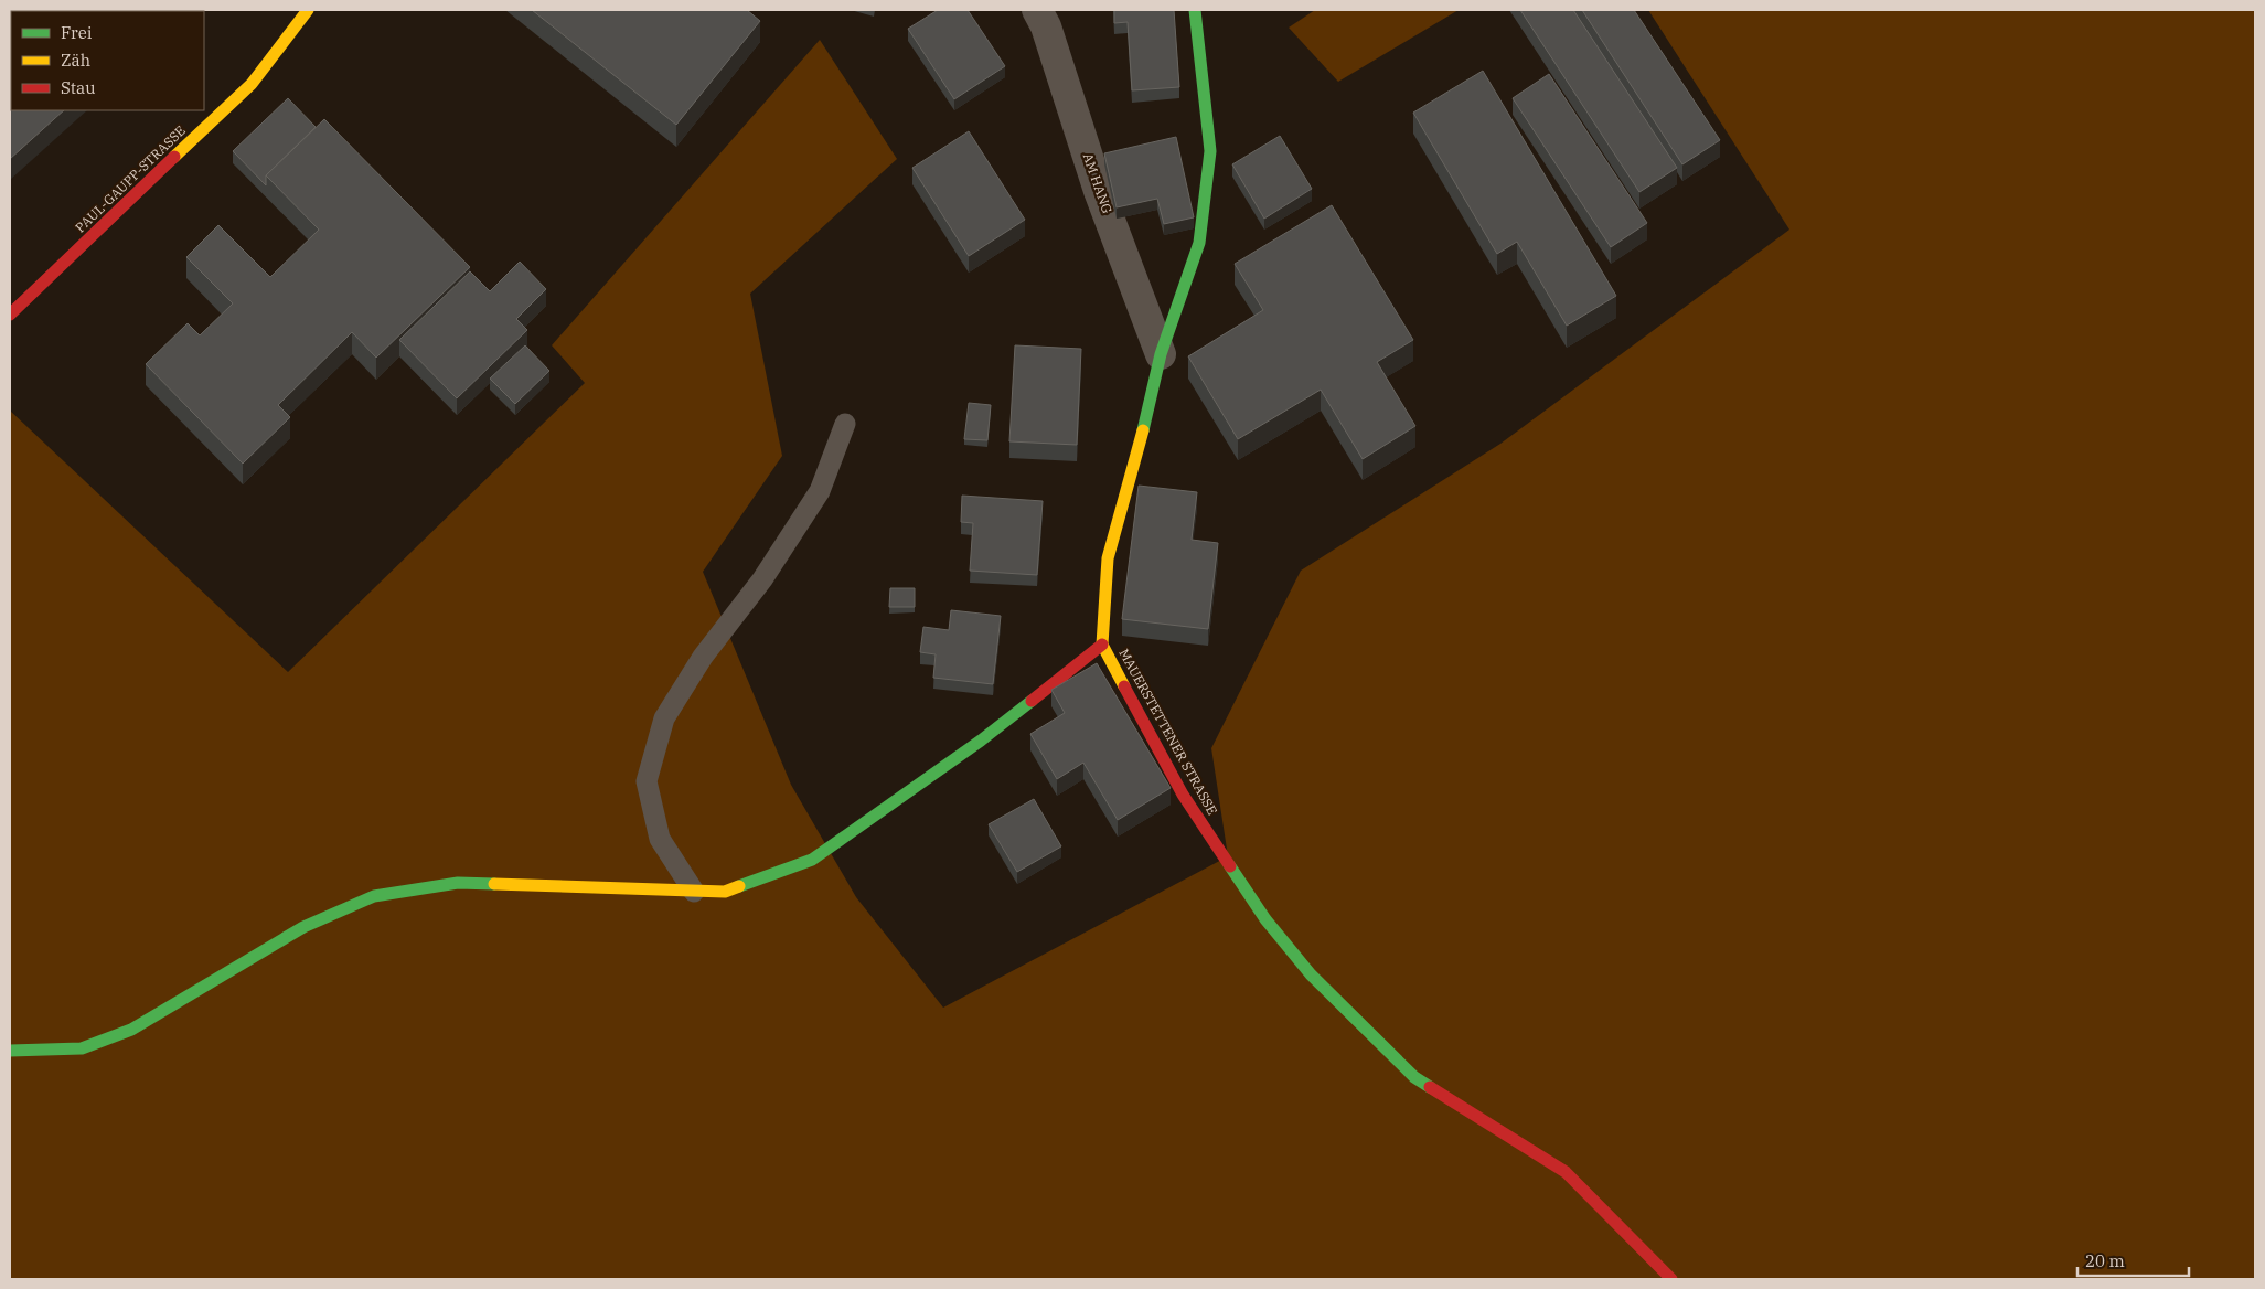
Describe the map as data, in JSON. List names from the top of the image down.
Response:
{
  "streets": {
    "street": ["PAUL-GAUPP-STRASSE", "AM HANG", "MAUERSTETTENER STRASSE"]
  },
  "crossings": [
    ["AM HANG", "MAUERSTETTENER STRASSE"]
  ],
  "legend": ["Frei", "Zäh", "Stau"],
  "scale_bar": "20 m"
}
